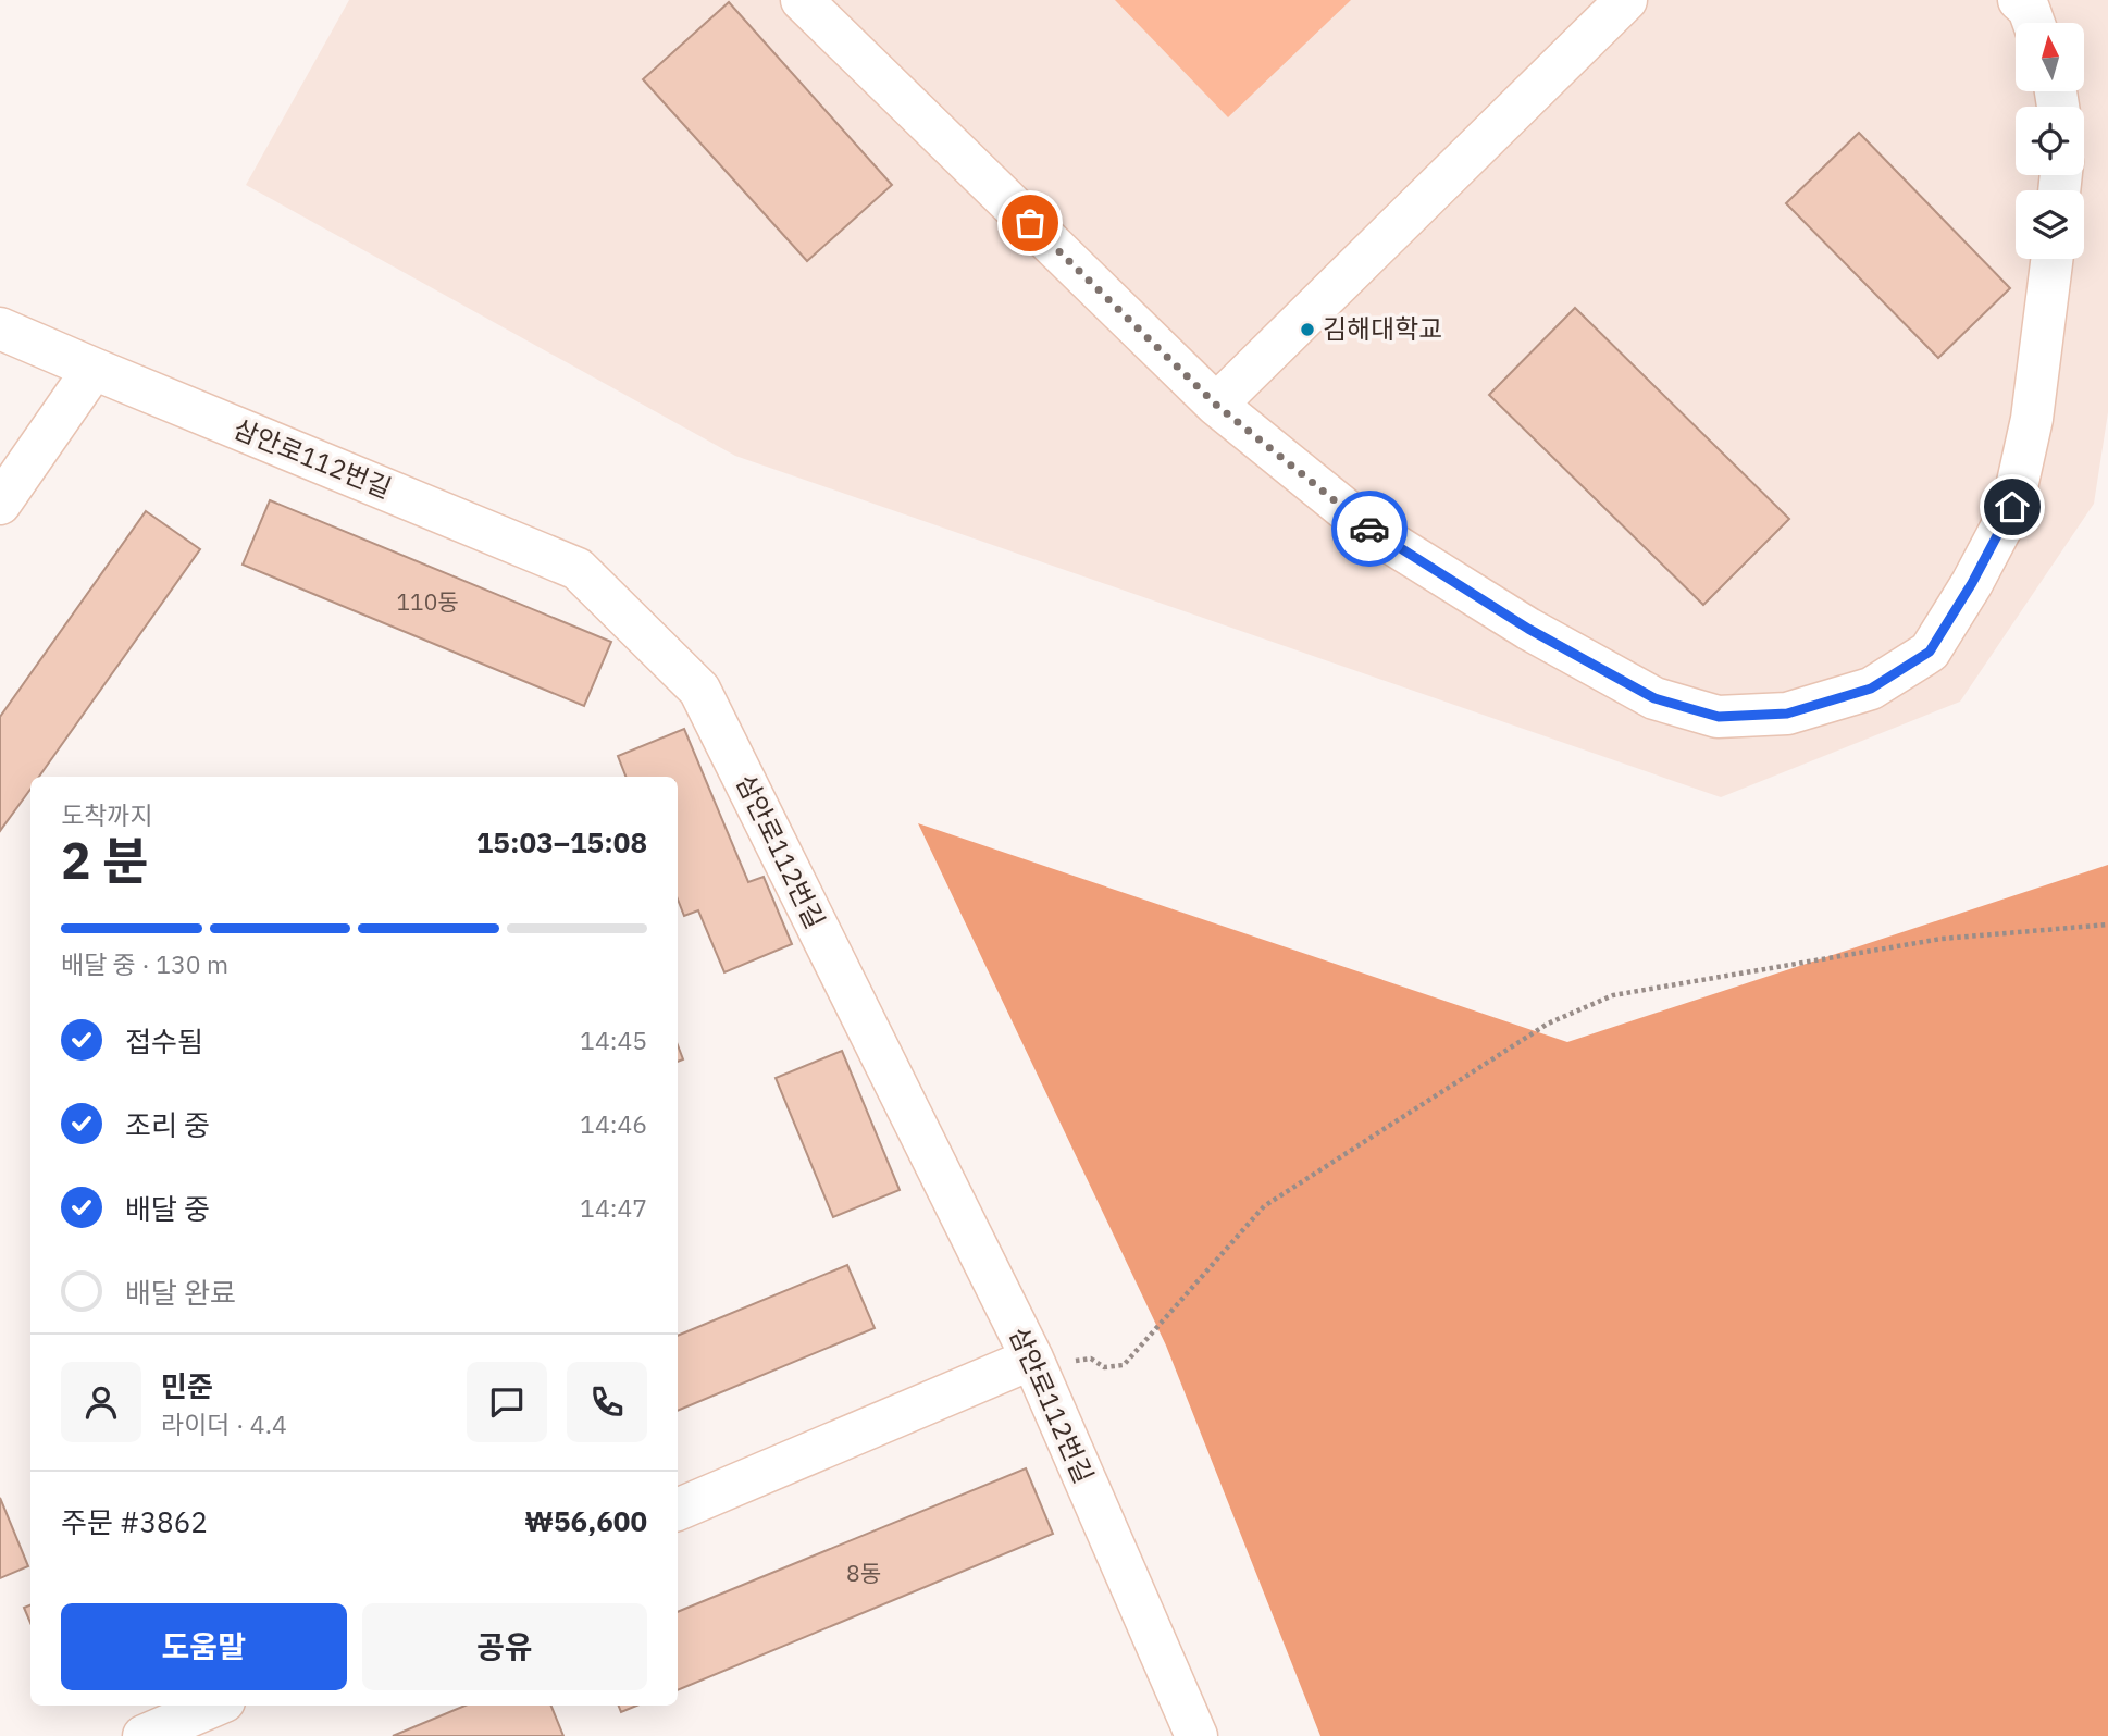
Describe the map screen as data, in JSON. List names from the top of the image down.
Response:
{
  "streets": {
    "street": ["삼안로112번길"]
  },
  "places": ["김해대학교"],
  "house_numbers": ["110동", "8동"],
  "north": "top",
  "page": {
    "heading": ["2 분", "도착까지", "15:03–15:08"],
    "panel": [
      "민준",
      "라이더 · 4.4",
      "주문 #3862",
      "₩56,600"
    ],
    "bar": "배달 중 · 130 m",
    "list": [
      ["접수됨", "14:45"],
      ["조리 중", "14:46"],
      ["배달 중", "14:47"],
      "배달 완료"
    ],
    "buttons": ["도움말", "공유"]
  }
}
